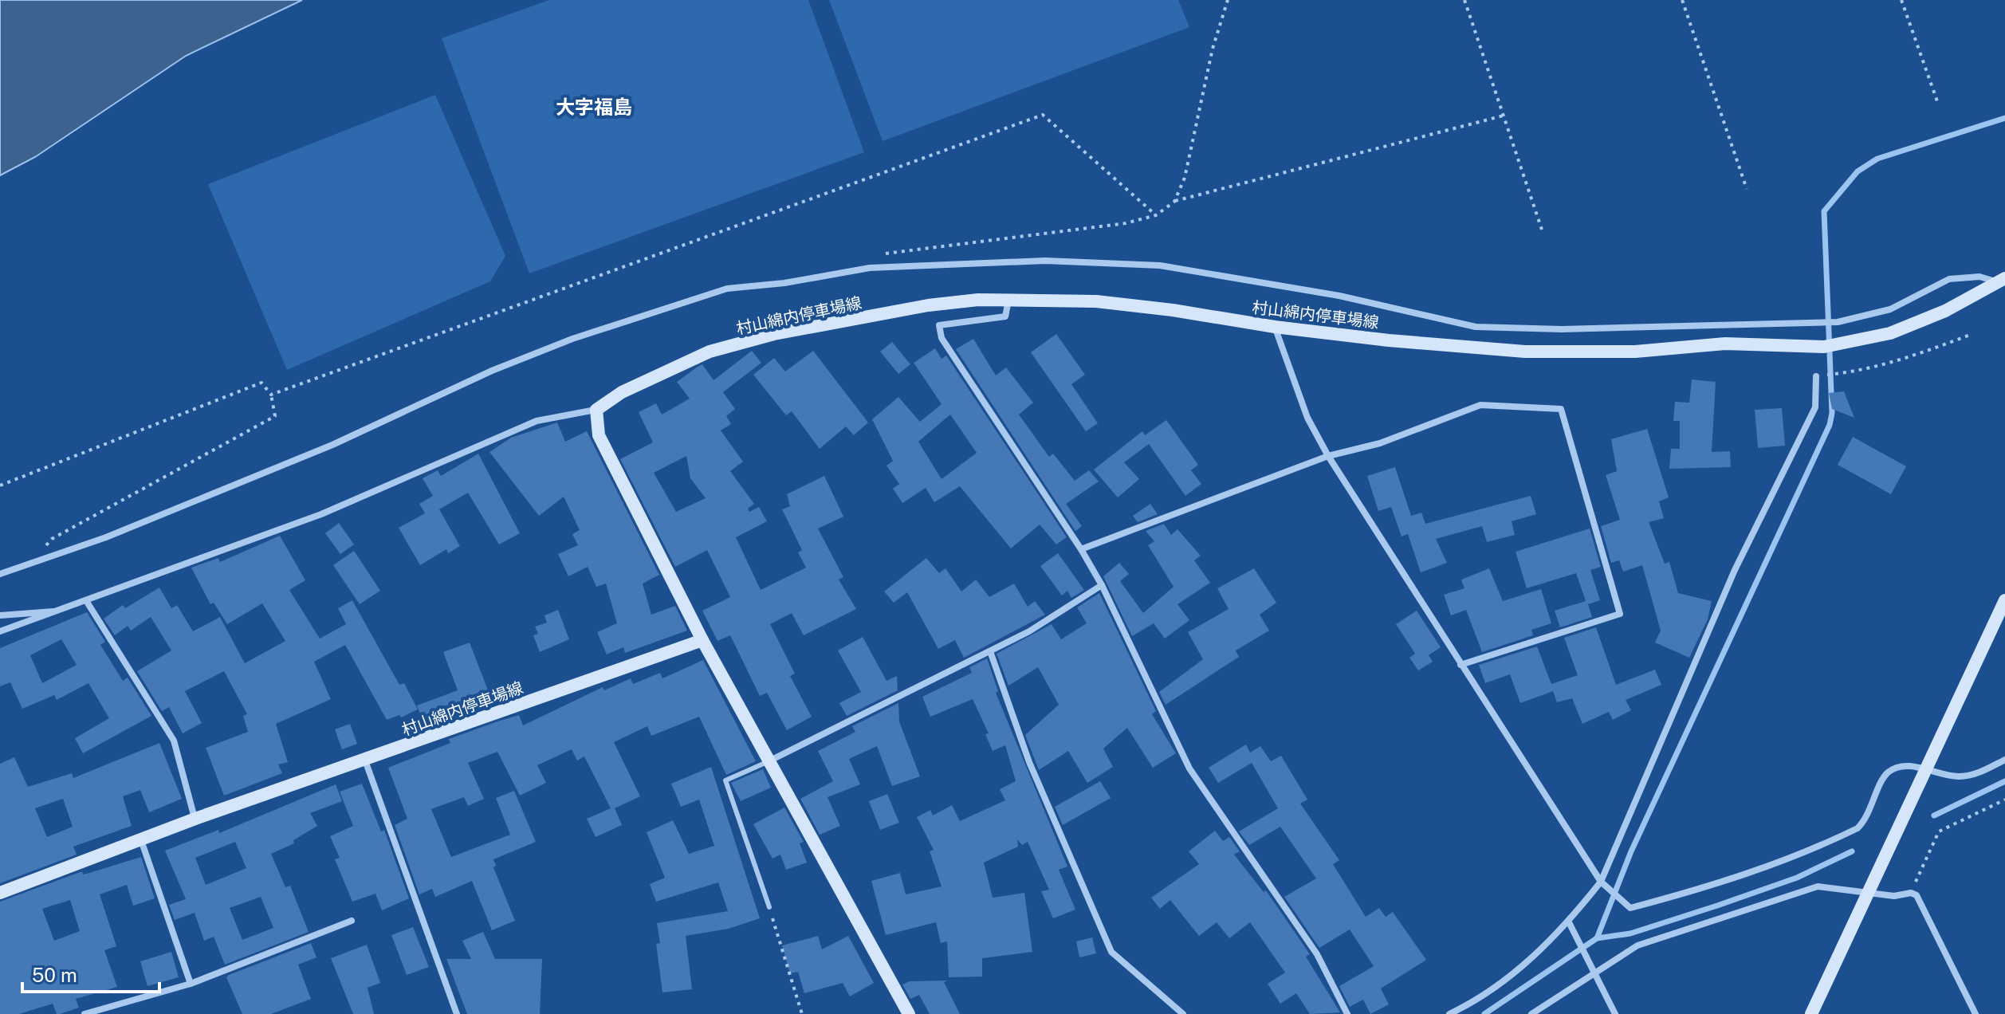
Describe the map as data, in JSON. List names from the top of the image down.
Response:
{
  "streets": {
    "main road": ["村山綿内停車場線"]
  },
  "districts": ["大字福島"],
  "scale_bar": "50 m"
}
